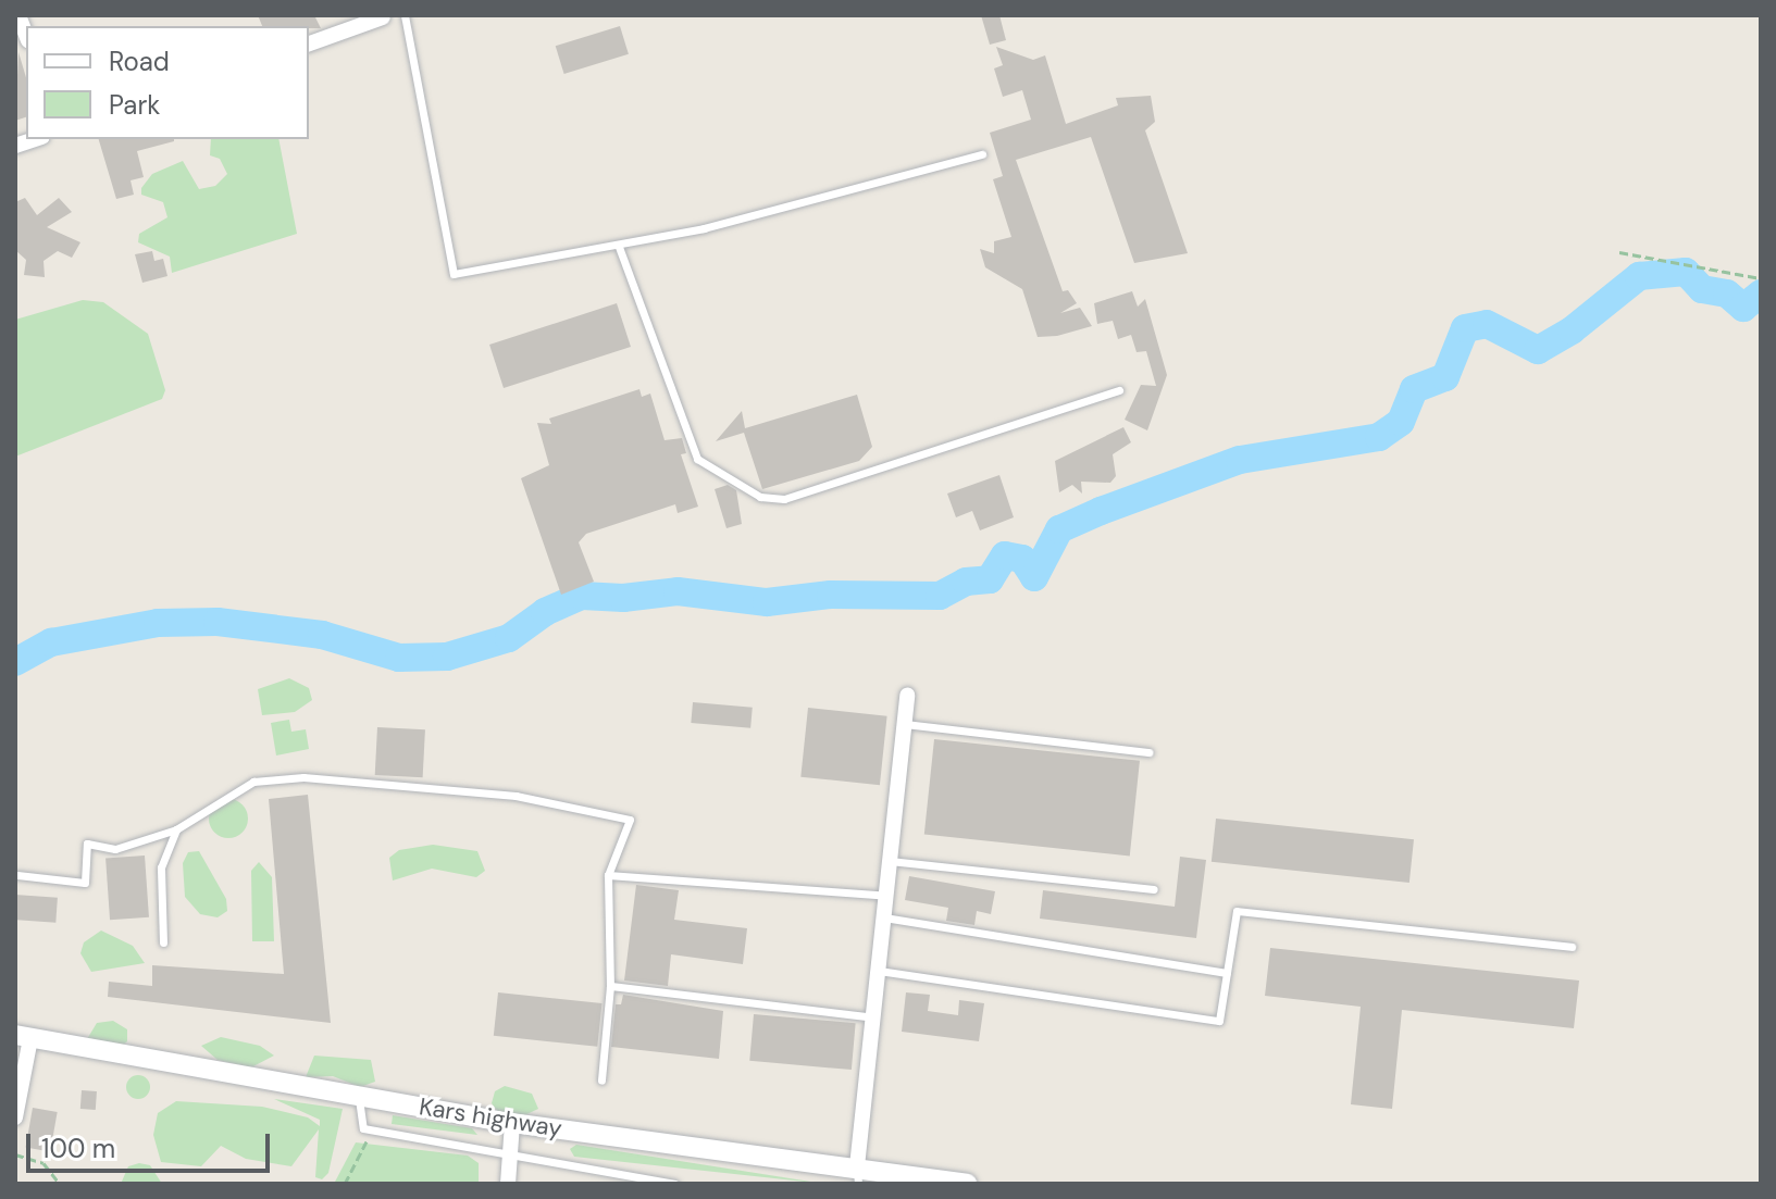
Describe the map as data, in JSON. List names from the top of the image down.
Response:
{
  "streets": {
    "main road": ["Kars highway"]
  },
  "legend": ["Road", "Park"],
  "scale_bar": "100 m"
}
